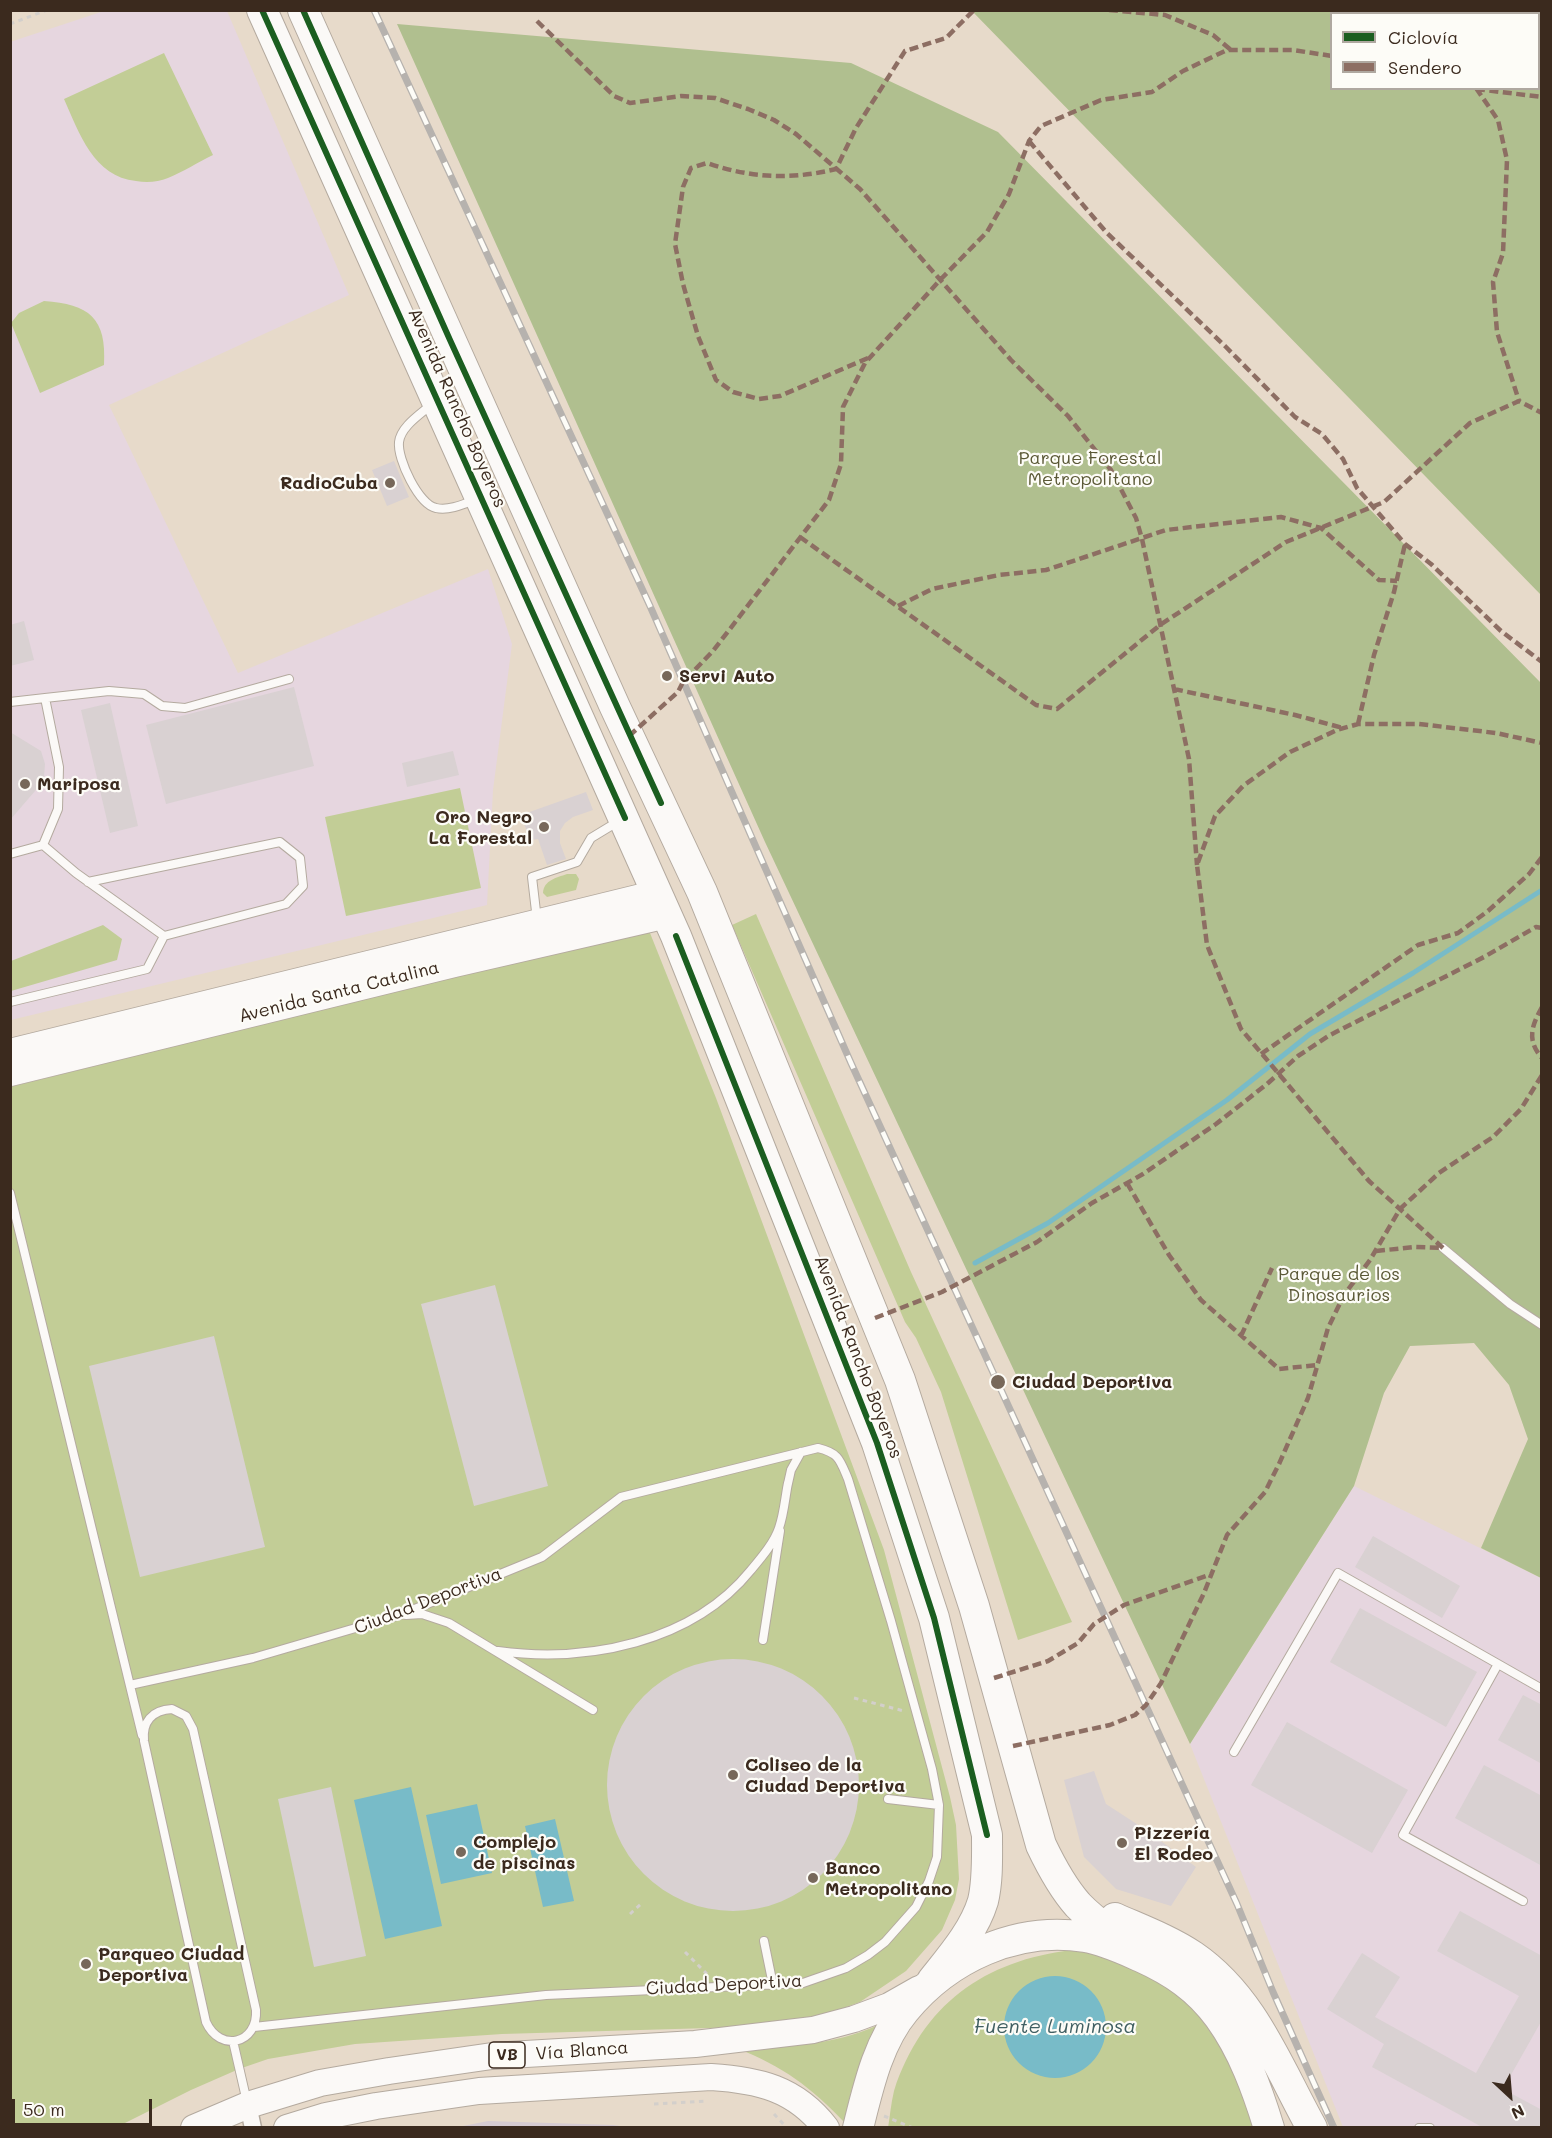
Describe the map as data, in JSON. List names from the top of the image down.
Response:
{
  "streets": {
    "highway": ["Avenida Rancho Boyeros"],
    "main road": ["Avenida Santa Catalina", "Vía Blanca", "VB"],
    "lane": ["Ciudad Deportiva"]
  },
  "crossings": [
    ["Avenida Rancho Boyeros", "Avenida Santa Catalina"],
    ["Avenida Rancho Boyeros", "Vía Blanca"]
  ],
  "water": ["Fuente Luminosa"],
  "parks": ["Parque Forestal Metropolitano", "Parque de los Dinosaurios"],
  "places": [
    "RadioCuba",
    "Servi Auto",
    "Mariposa",
    "Oro Negro La Forestal",
    "Ciudad Deportiva",
    "Coliseo de la Ciudad Deportiva",
    "Pizzería El Rodeo",
    "Complejo de piscinas",
    "Banco Metropolitano",
    "Parqueo Ciudad Deportiva"
  ],
  "legend": ["Ciclovía", "Sendero"],
  "scale_bar": "50 m",
  "north": "bottom right"
}
